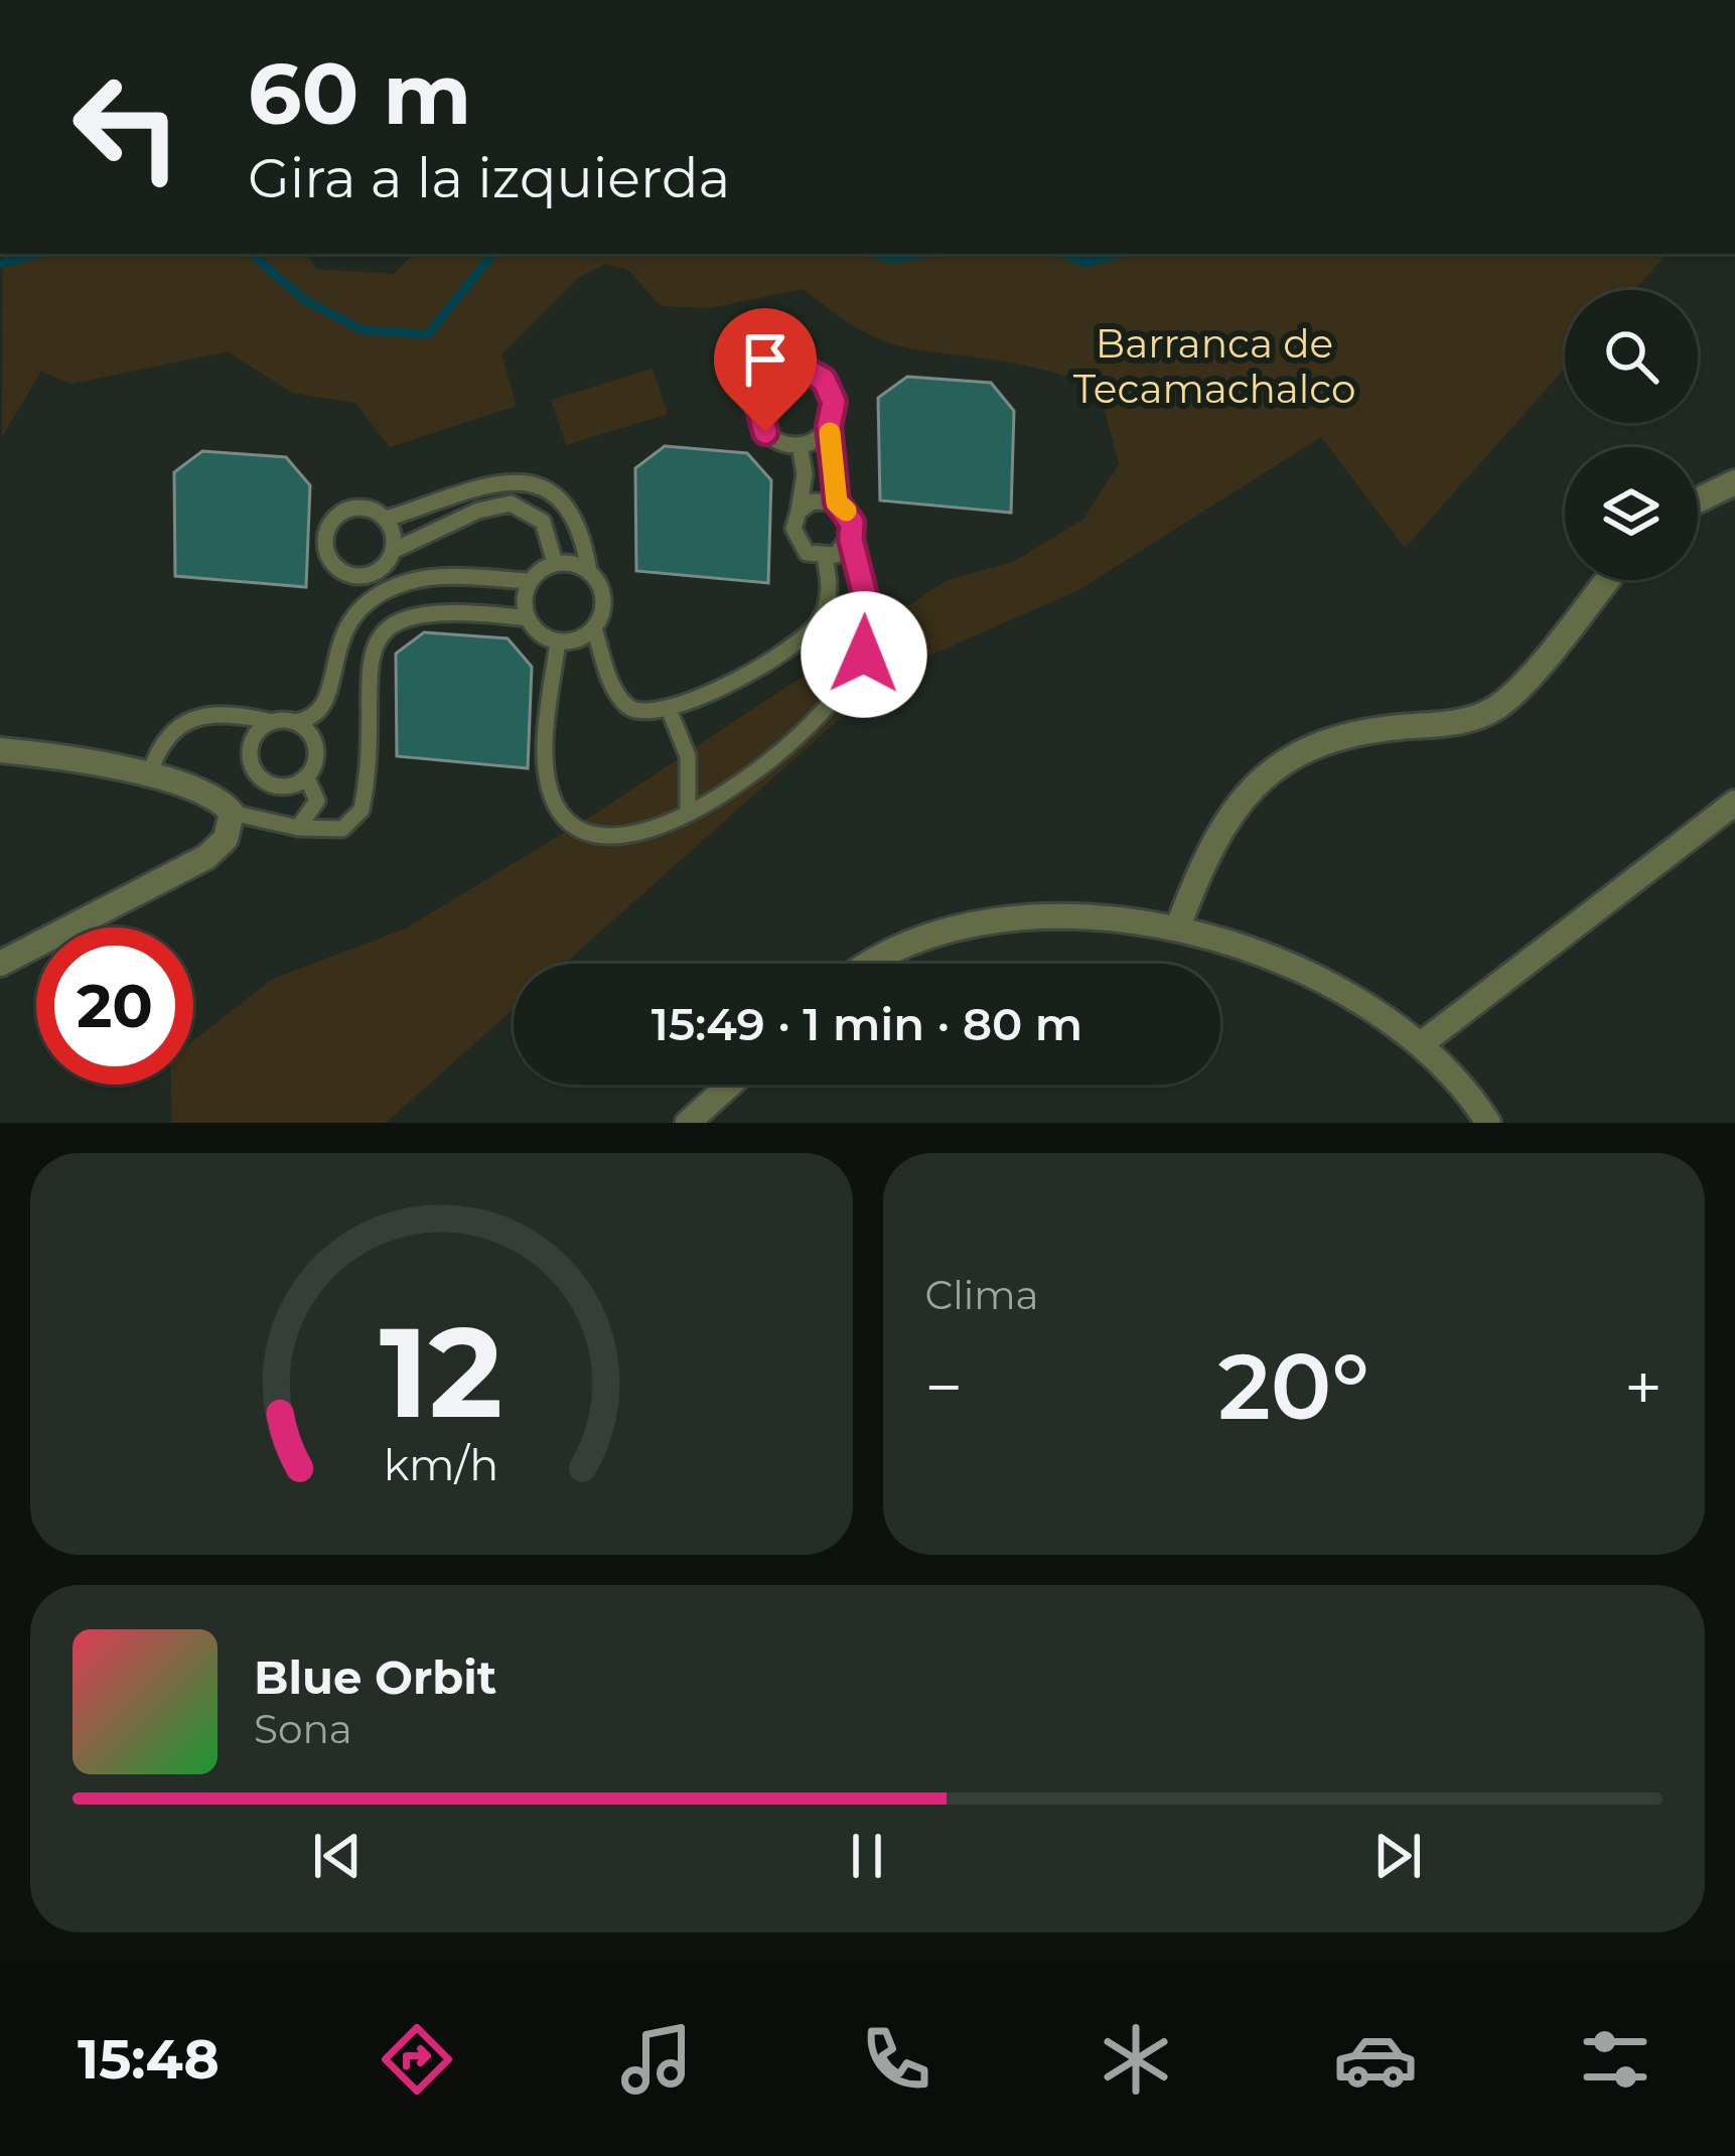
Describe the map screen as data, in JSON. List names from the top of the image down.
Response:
{
  "parks": ["Barranca de Tecamachalco"],
  "page": {
    "turn": ["60 m", "Gira a la izquierda"],
    "limit": "20",
    "trip": "15:49 · 1 min · 80 m",
    "tile": "Clima",
    "heat": ["−", "20°", "+"],
    "song": ["Blue Orbit", "Sona"],
    "tabs": "15:48",
    "gauge": ["12", "km/h"]
  }
}
